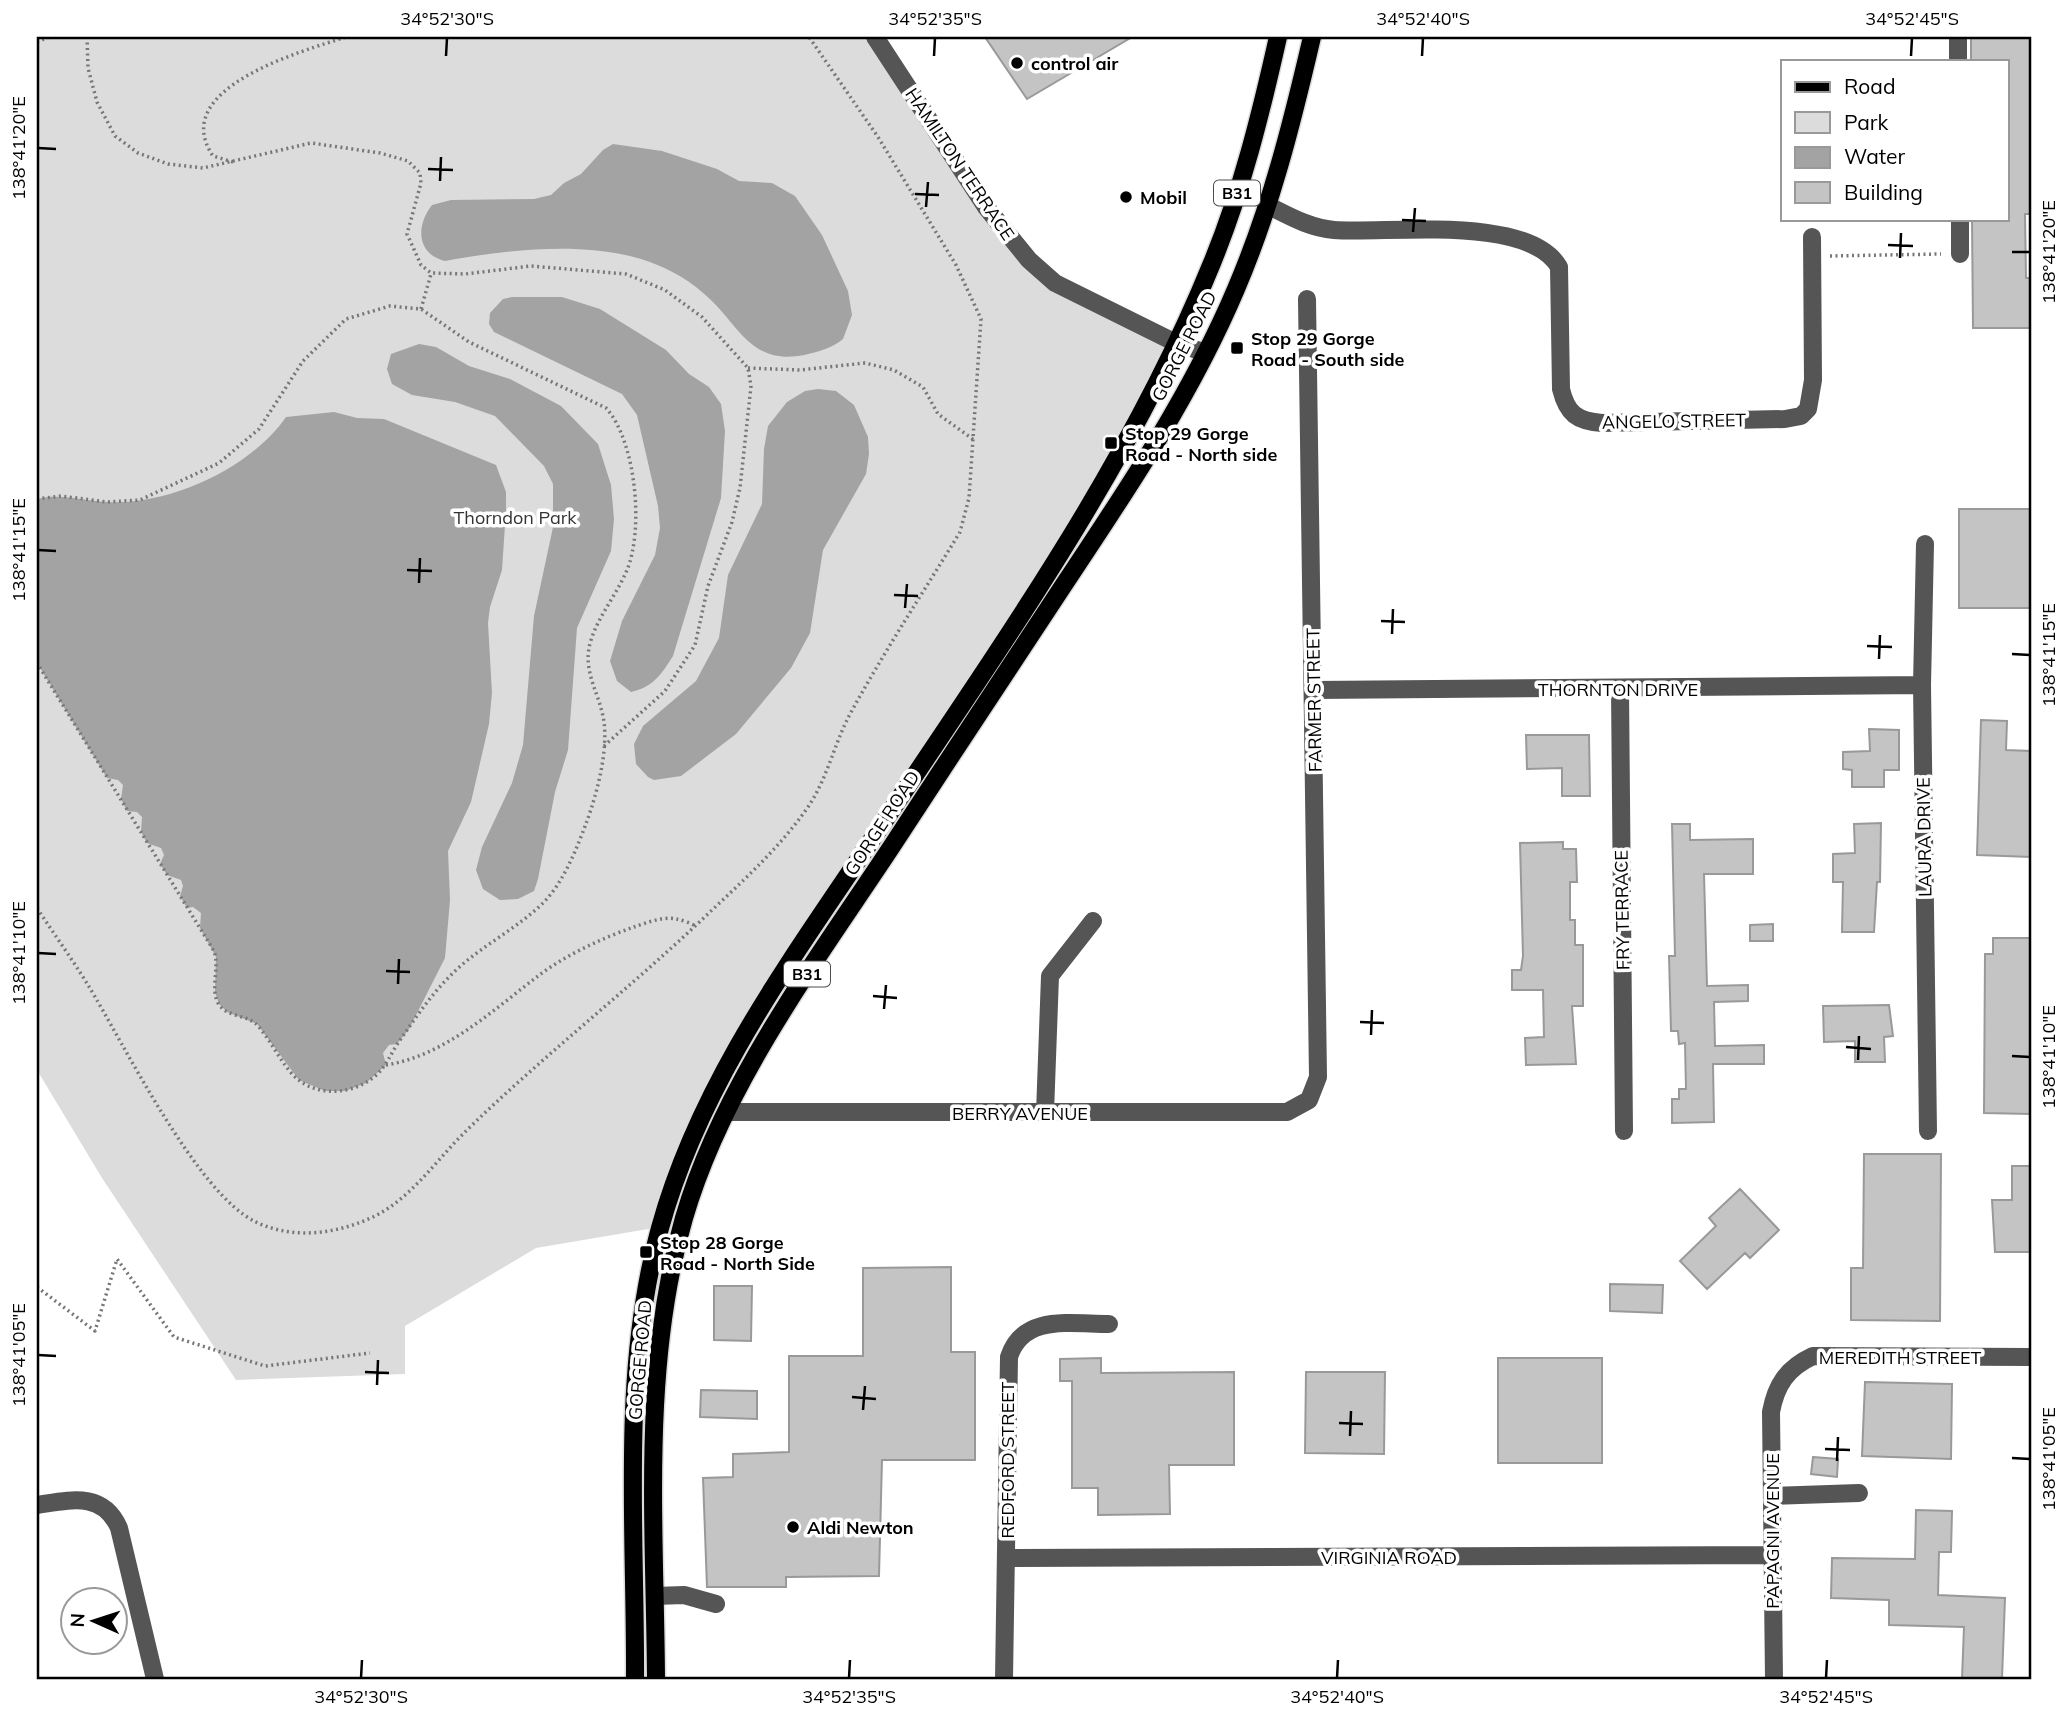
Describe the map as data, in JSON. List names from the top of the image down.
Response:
{
  "streets": {
    "main road": ["B31", "GORGE ROAD"],
    "street": [
      "HAMILTON TERRACE",
      "ANGELO STREET",
      "THORNTON DRIVE",
      "FARMER STREET",
      "LAURA DRIVE",
      "FRY TERRACE",
      "BERRY AVENUE",
      "MEREDITH STREET",
      "REDFORD STREET",
      "PAPAGNI AVENUE",
      "VIRGINIA ROAD"
    ]
  },
  "crossings": [
    ["HAMILTON TERRACE", "GORGE ROAD"],
    ["GORGE ROAD", "ANGELO STREET"],
    ["GORGE ROAD", "BERRY AVENUE"],
    ["THORNTON DRIVE", "FARMER STREET"],
    ["THORNTON DRIVE", "LAURA DRIVE"],
    ["THORNTON DRIVE", "FRY TERRACE"],
    ["FARMER STREET", "BERRY AVENUE"],
    ["MEREDITH STREET", "PAPAGNI AVENUE"],
    ["REDFORD STREET", "VIRGINIA ROAD"],
    ["PAPAGNI AVENUE", "VIRGINIA ROAD"]
  ],
  "parks": ["Thorndon Park"],
  "places": {
    "other": ["control air", "Mobil", "Aldi Newton"],
    "transit": ["Stop 29 Gorge Road - South side", "Stop 29 Gorge Road - North side", "Stop 28 Gorge Road - North Side"]
  },
  "legend": [
    "Road",
    "Park",
    "Water",
    "Building"
  ],
  "north": "left",
  "coordinates": [
    "34°52'30\"S",
    "34°52'35\"S",
    "34°52'40\"S",
    "34°52'45\"S",
    "138°41'20\"E",
    "138°41'15\"E",
    "138°41'10\"E",
    "138°41'05\"E"
  ]
}
